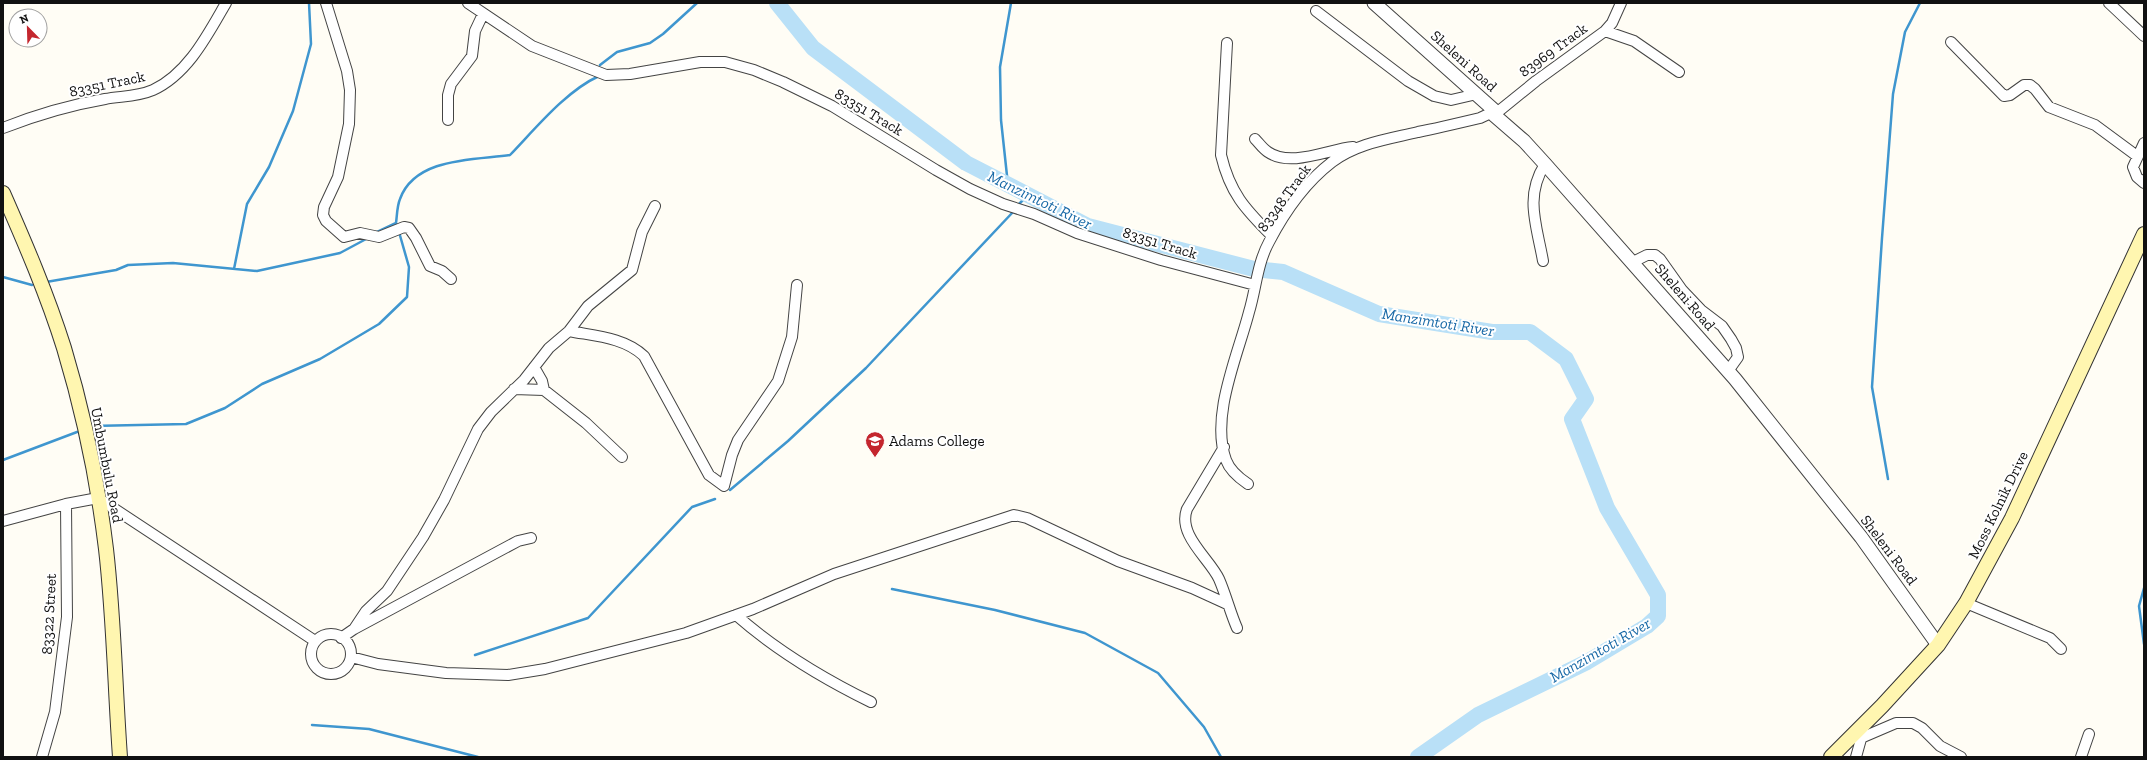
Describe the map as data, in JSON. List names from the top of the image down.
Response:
{
  "streets": {
    "main road": ["Umbumbulu Road", "Moss Kolnik Drive"],
    "street": [
      "83969 Track",
      "Sheleni Road",
      "83351 Track",
      "83348 Track",
      "83322 Street"
    ]
  },
  "crossings": [
    ["83969 Track", "Sheleni Road"],
    ["83969 Track", "83348 Track"],
    ["Sheleni Road", "83348 Track"],
    ["Sheleni Road", "Moss Kolnik Drive"],
    ["83351 Track", "83348 Track"]
  ],
  "water": ["Manzimtoti River"],
  "places": {
    "school or university": ["Adams College"]
  },
  "north": "top left"
}
